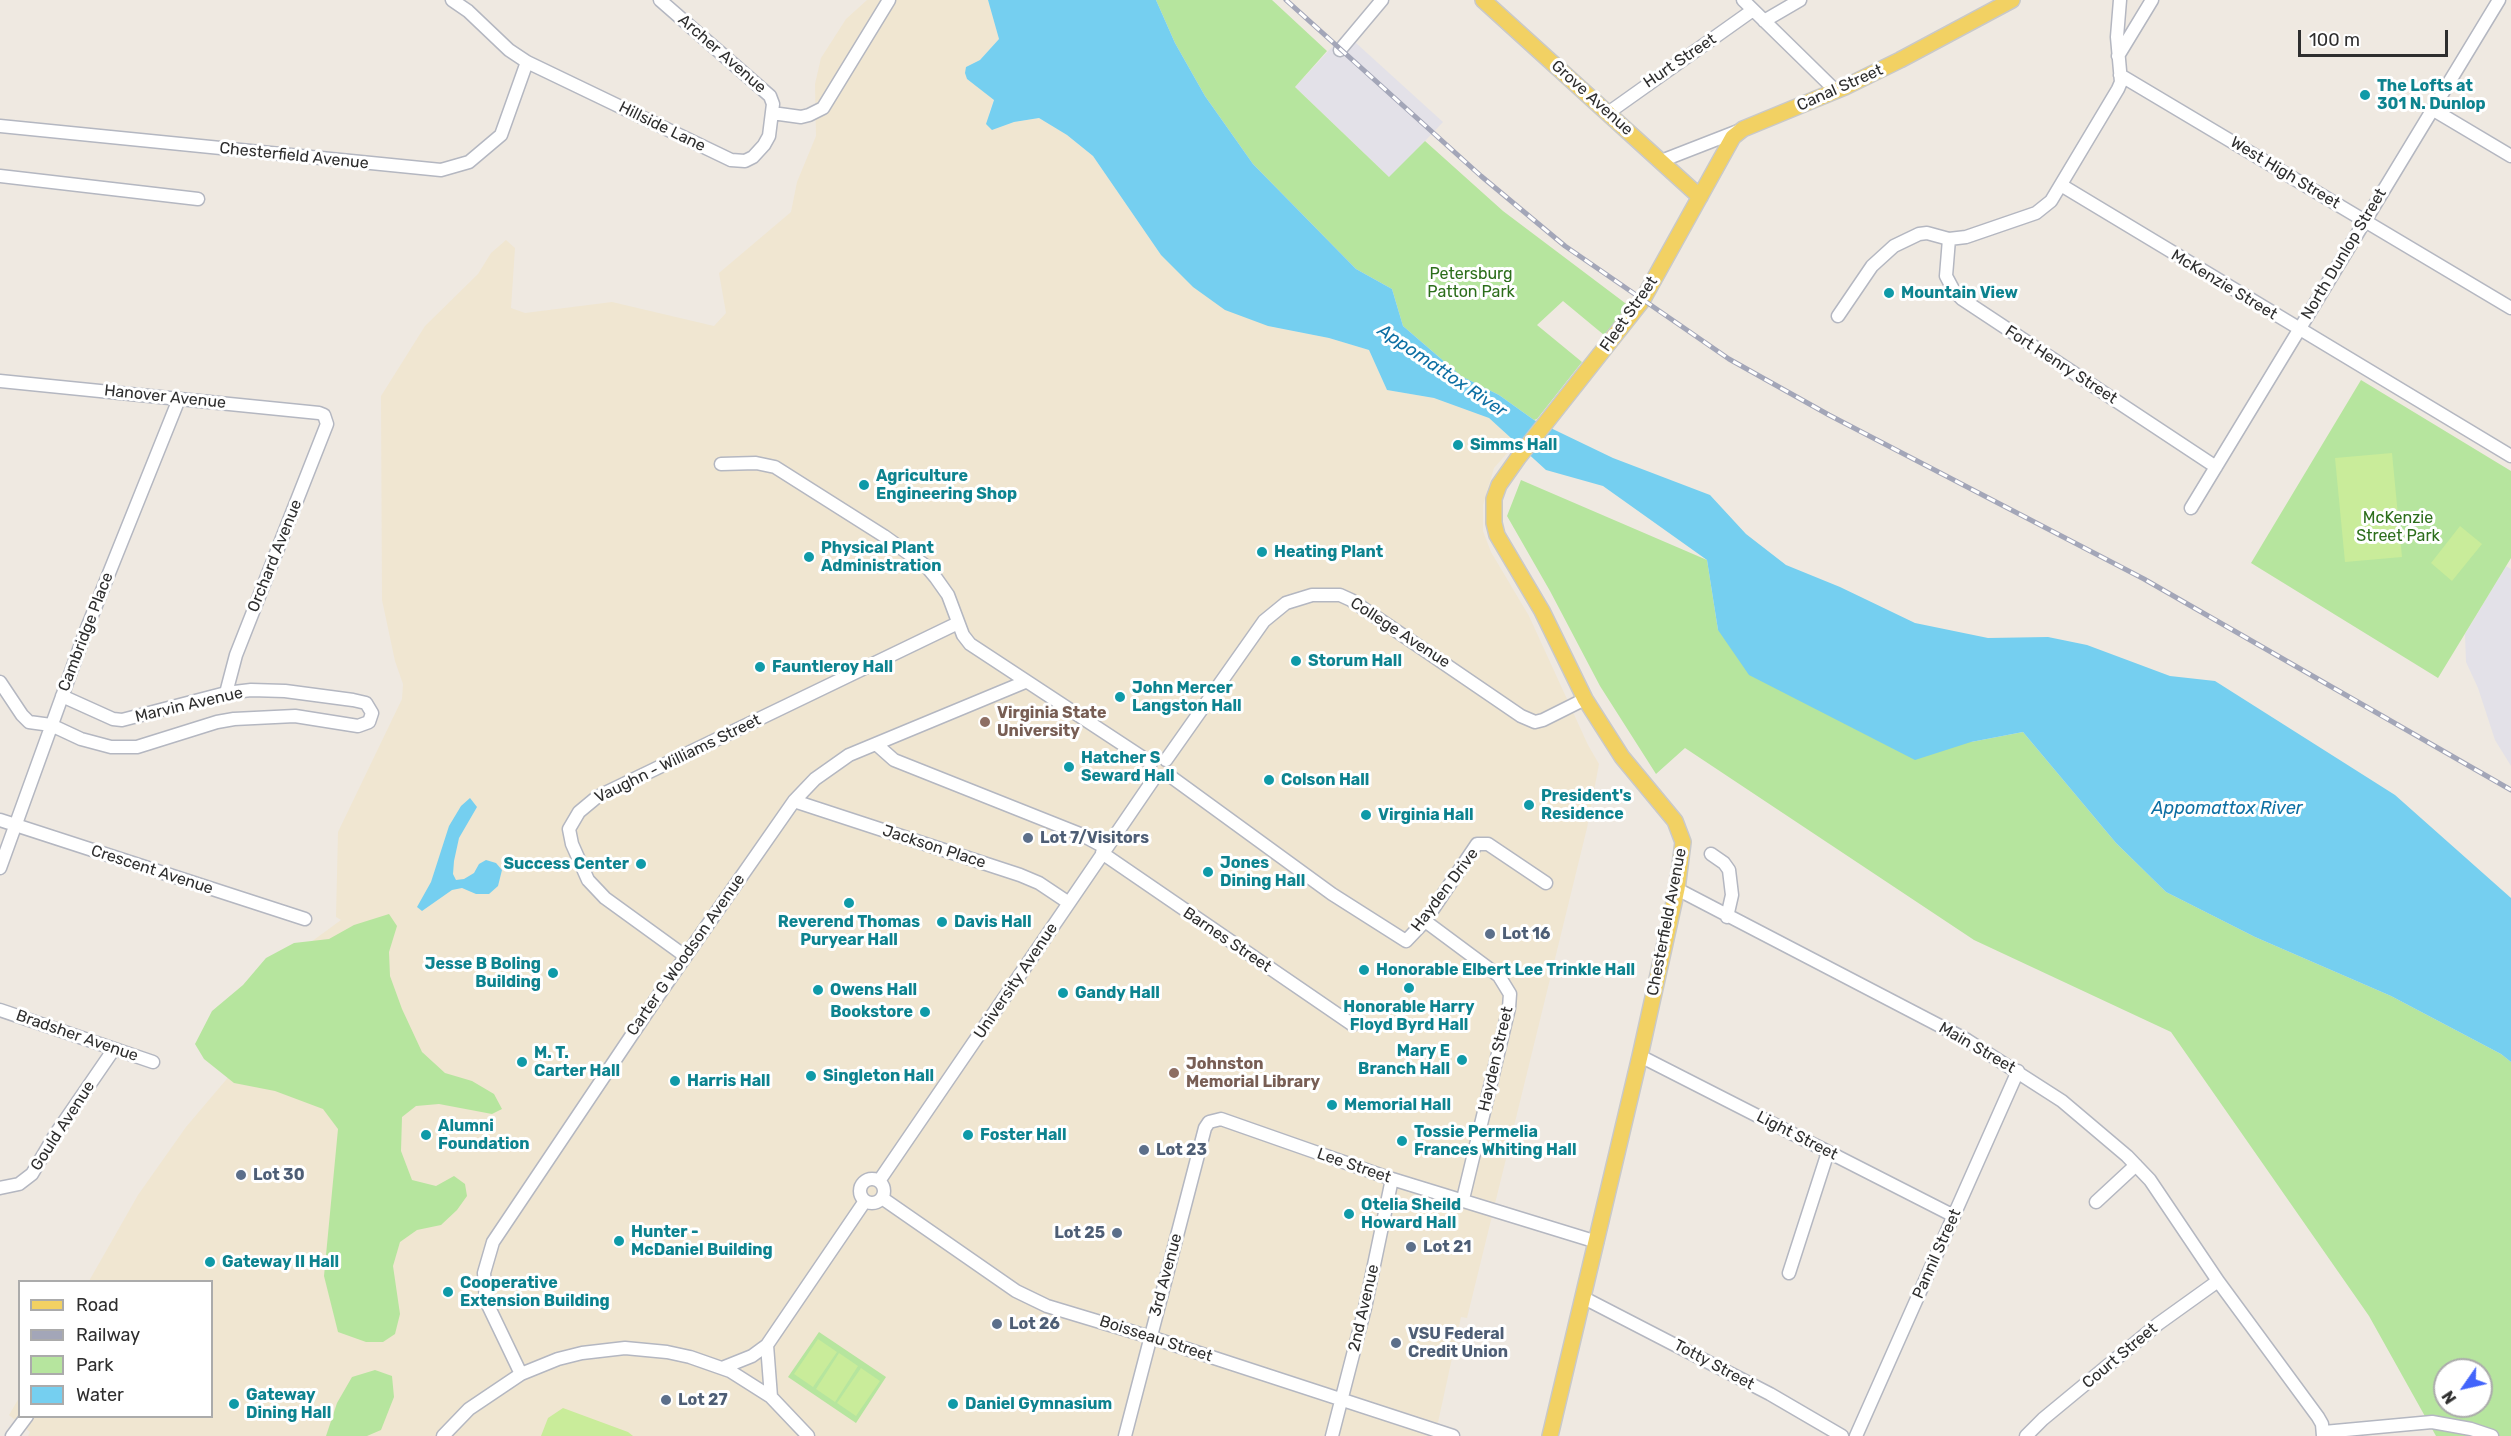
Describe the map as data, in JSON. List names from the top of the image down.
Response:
{
  "streets": {
    "main road": [
      "Canal Street",
      "Grove Avenue",
      "Chesterfield Avenue",
      "Fleet Street"
    ],
    "street": [
      "Archer Avenue",
      "Hurt Street",
      "Hillside Lane",
      "West High Street",
      "North Dunlop Street",
      "McKenzie Street",
      "Fort Henry Street",
      "Hanover Avenue",
      "Orchard Avenue",
      "Cambridge Place",
      "College Avenue",
      "Marvin Avenue",
      "Vaughn - Williams Street",
      "Jackson Place",
      "Crescent Avenue",
      "Hayden Drive",
      "Barnes Street",
      "Carter G Woodson Avenue",
      "University Avenue",
      "Bradsher Avenue",
      "Main Street",
      "Hayden Street",
      "Gould Avenue",
      "Light Street",
      "Lee Street",
      "Pannil Street",
      "3rd Avenue",
      "2nd Avenue",
      "Boisseau Street",
      "Court Street",
      "Totty Street"
    ]
  },
  "crossings": [
    ["Archer Avenue", "Hillside Lane"],
    ["Hurt Street", "Grove Avenue"],
    ["Canal Street", "Grove Avenue"],
    ["Canal Street", "Fleet Street"],
    ["Grove Avenue", "Fleet Street"],
    ["Hillside Lane", "Chesterfield Avenue"],
    ["Chesterfield Avenue", "Fleet Street"],
    ["Chesterfield Avenue", "College Avenue"],
    ["Chesterfield Avenue", "Main Street"],
    ["Chesterfield Avenue", "Light Street"],
    ["Chesterfield Avenue", "Lee Street"],
    ["Chesterfield Avenue", "Totty Street"],
    ["West High Street", "North Dunlop Street"],
    ["North Dunlop Street", "McKenzie Street"],
    ["North Dunlop Street", "Fort Henry Street"],
    ["Hanover Avenue", "Orchard Avenue"],
    ["Hanover Avenue", "Cambridge Place"],
    ["Orchard Avenue", "Marvin Avenue"],
    ["Cambridge Place", "Marvin Avenue"],
    ["Cambridge Place", "Crescent Avenue"],
    ["College Avenue", "Hayden Drive"],
    ["College Avenue", "University Avenue"],
    ["Vaughn - Williams Street", "Carter G Woodson Avenue"],
    ["Jackson Place", "Carter G Woodson Avenue"],
    ["Jackson Place", "University Avenue"],
    ["Hayden Drive", "University Avenue"],
    ["Hayden Drive", "Hayden Street"],
    ["Barnes Street", "Carter G Woodson Avenue"],
    ["Barnes Street", "University Avenue"],
    ["University Avenue", "Boisseau Street"],
    ["Bradsher Avenue", "Gould Avenue"],
    ["Main Street", "Pannil Street"],
    ["Main Street", "Court Street"],
    ["Hayden Street", "Lee Street"],
    ["Light Street", "Pannil Street"],
    ["Lee Street", "3rd Avenue"],
    ["Lee Street", "2nd Avenue"],
    ["3rd Avenue", "Boisseau Street"],
    ["2nd Avenue", "Boisseau Street"]
  ],
  "water": ["Appomattox River"],
  "parks": ["Petersburg Patton Park", "McKenzie Street Park"],
  "places": [
    "The Lofts at 301 N. Dunlop",
    "Mountain View",
    "Simms Hall",
    "Agriculture Engineering Shop",
    "Heating Plant",
    "Physical Plant Administration",
    "Storum Hall",
    "Fauntleroy Hall",
    "John Mercer Langston Hall",
    "Virginia State University",
    "Hatcher S Seward Hall",
    "Colson Hall",
    "President's Residence",
    "Virginia Hall",
    "Lot 7/Visitors",
    "Success Center",
    "Jones Dining Hall",
    "Reverend Thomas Puryear Hall",
    "Davis Hall",
    "Lot 16",
    "Honorable Elbert Lee Trinkle Hall",
    "Jesse B Boling Building",
    "Honorable Harry Floyd Byrd Hall",
    "Owens Hall",
    "Gandy Hall",
    "Bookstore",
    "Mary E Branch Hall",
    "M. T. Carter Hall",
    "Johnston Memorial Library",
    "Singleton Hall",
    "Harris Hall",
    "Memorial Hall",
    "Alumni Foundation",
    "Foster Hall",
    "Tossie Permelia Frances Whiting Hall",
    "Lot 23",
    "Lot 30",
    "Otelia Sheild Howard Hall",
    "Lot 25",
    "Hunter - McDaniel Building",
    "Lot 21",
    "Gateway II Hall",
    "Cooperative Extension Building",
    "Lot 26",
    "VSU Federal Credit Union",
    "Lot 27",
    "Gateway Dining Hall",
    "Daniel Gymnasium"
  ],
  "legend": [
    "Road",
    "Railway",
    "Park",
    "Water"
  ],
  "scale_bar": "100 m",
  "north": "bottom left"
}
